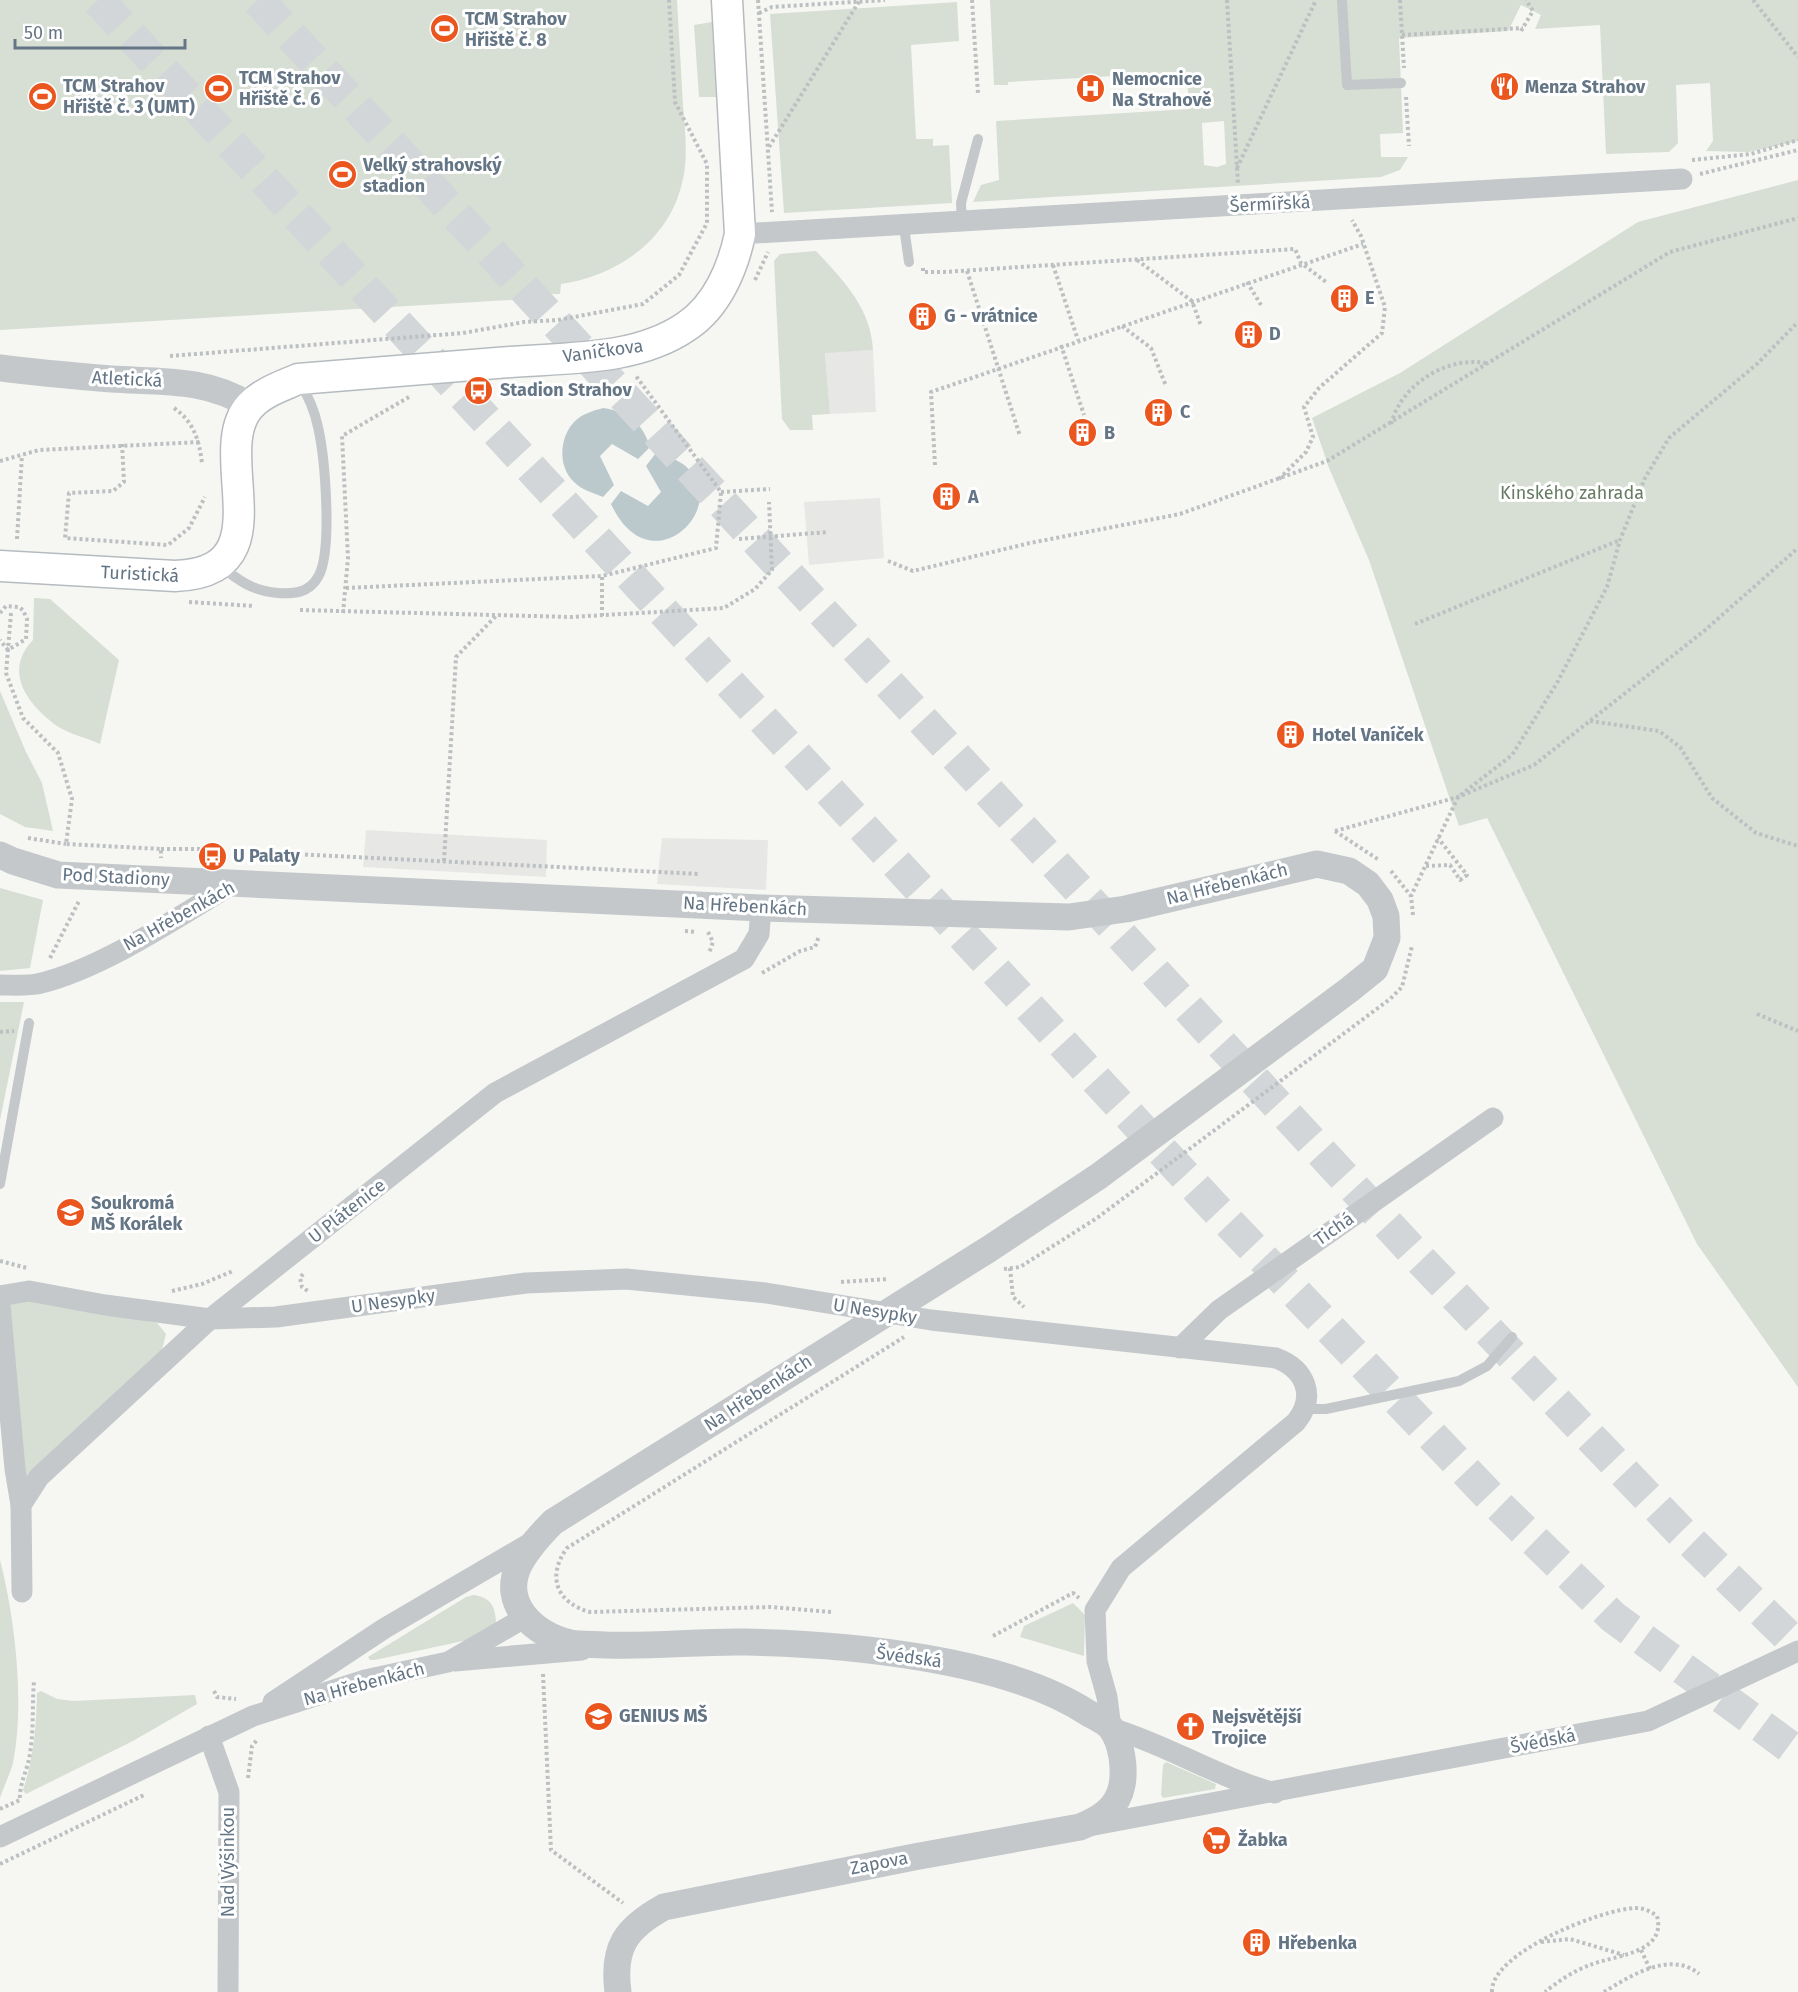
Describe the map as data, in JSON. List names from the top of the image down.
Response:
{
  "streets": {
    "main road": ["Vaníčkova", "Turistická"],
    "street": [
      "Šermířská",
      "Atletická",
      "Pod Stadiony",
      "Na Hřebenkách",
      "U Plátenice",
      "Tichá",
      "U Nesypky",
      "Švédská",
      "Nad Výšinkou",
      "Zapova"
    ]
  },
  "crossings": [
    ["Šermířská", "Vaníčkova"],
    ["Vaníčkova", "Atletická"],
    ["Pod Stadiony", "Na Hřebenkách"],
    ["Na Hřebenkách", "U Plátenice"],
    ["Na Hřebenkách", "U Nesypky"],
    ["Na Hřebenkách", "Švédská"],
    ["Na Hřebenkách", "Nad Výšinkou"],
    ["U Plátenice", "U Nesypky"],
    ["Tichá", "U Nesypky"],
    ["Švédská", "Zapova"]
  ],
  "parks": ["Kinského zahrada"],
  "places": {
    "sports": [
      "TCM Strahov Hřiště č. 8",
      "TCM Strahov Hřiště č. 6",
      "TCM Strahov Hřiště č. 3 (UMT)",
      "Velký strahovský stadion"
    ],
    "restaurant": ["Menza Strahov"],
    "hospital": ["Nemocnice Na Strahově"],
    "building": [
      "E",
      "G - vrátnice",
      "D",
      "C",
      "B",
      "A",
      "Hotel Vaníček",
      "Hřebenka"
    ],
    "bus stop": ["Stadion Strahov", "U Palaty"],
    "school or university": ["Soukromá MŠ Korálek", "GENIUS MŠ"],
    "church": ["Nejsvětější Trojice"],
    "supermarket": ["Žabka"]
  },
  "scale_bar": "50 m"
}
